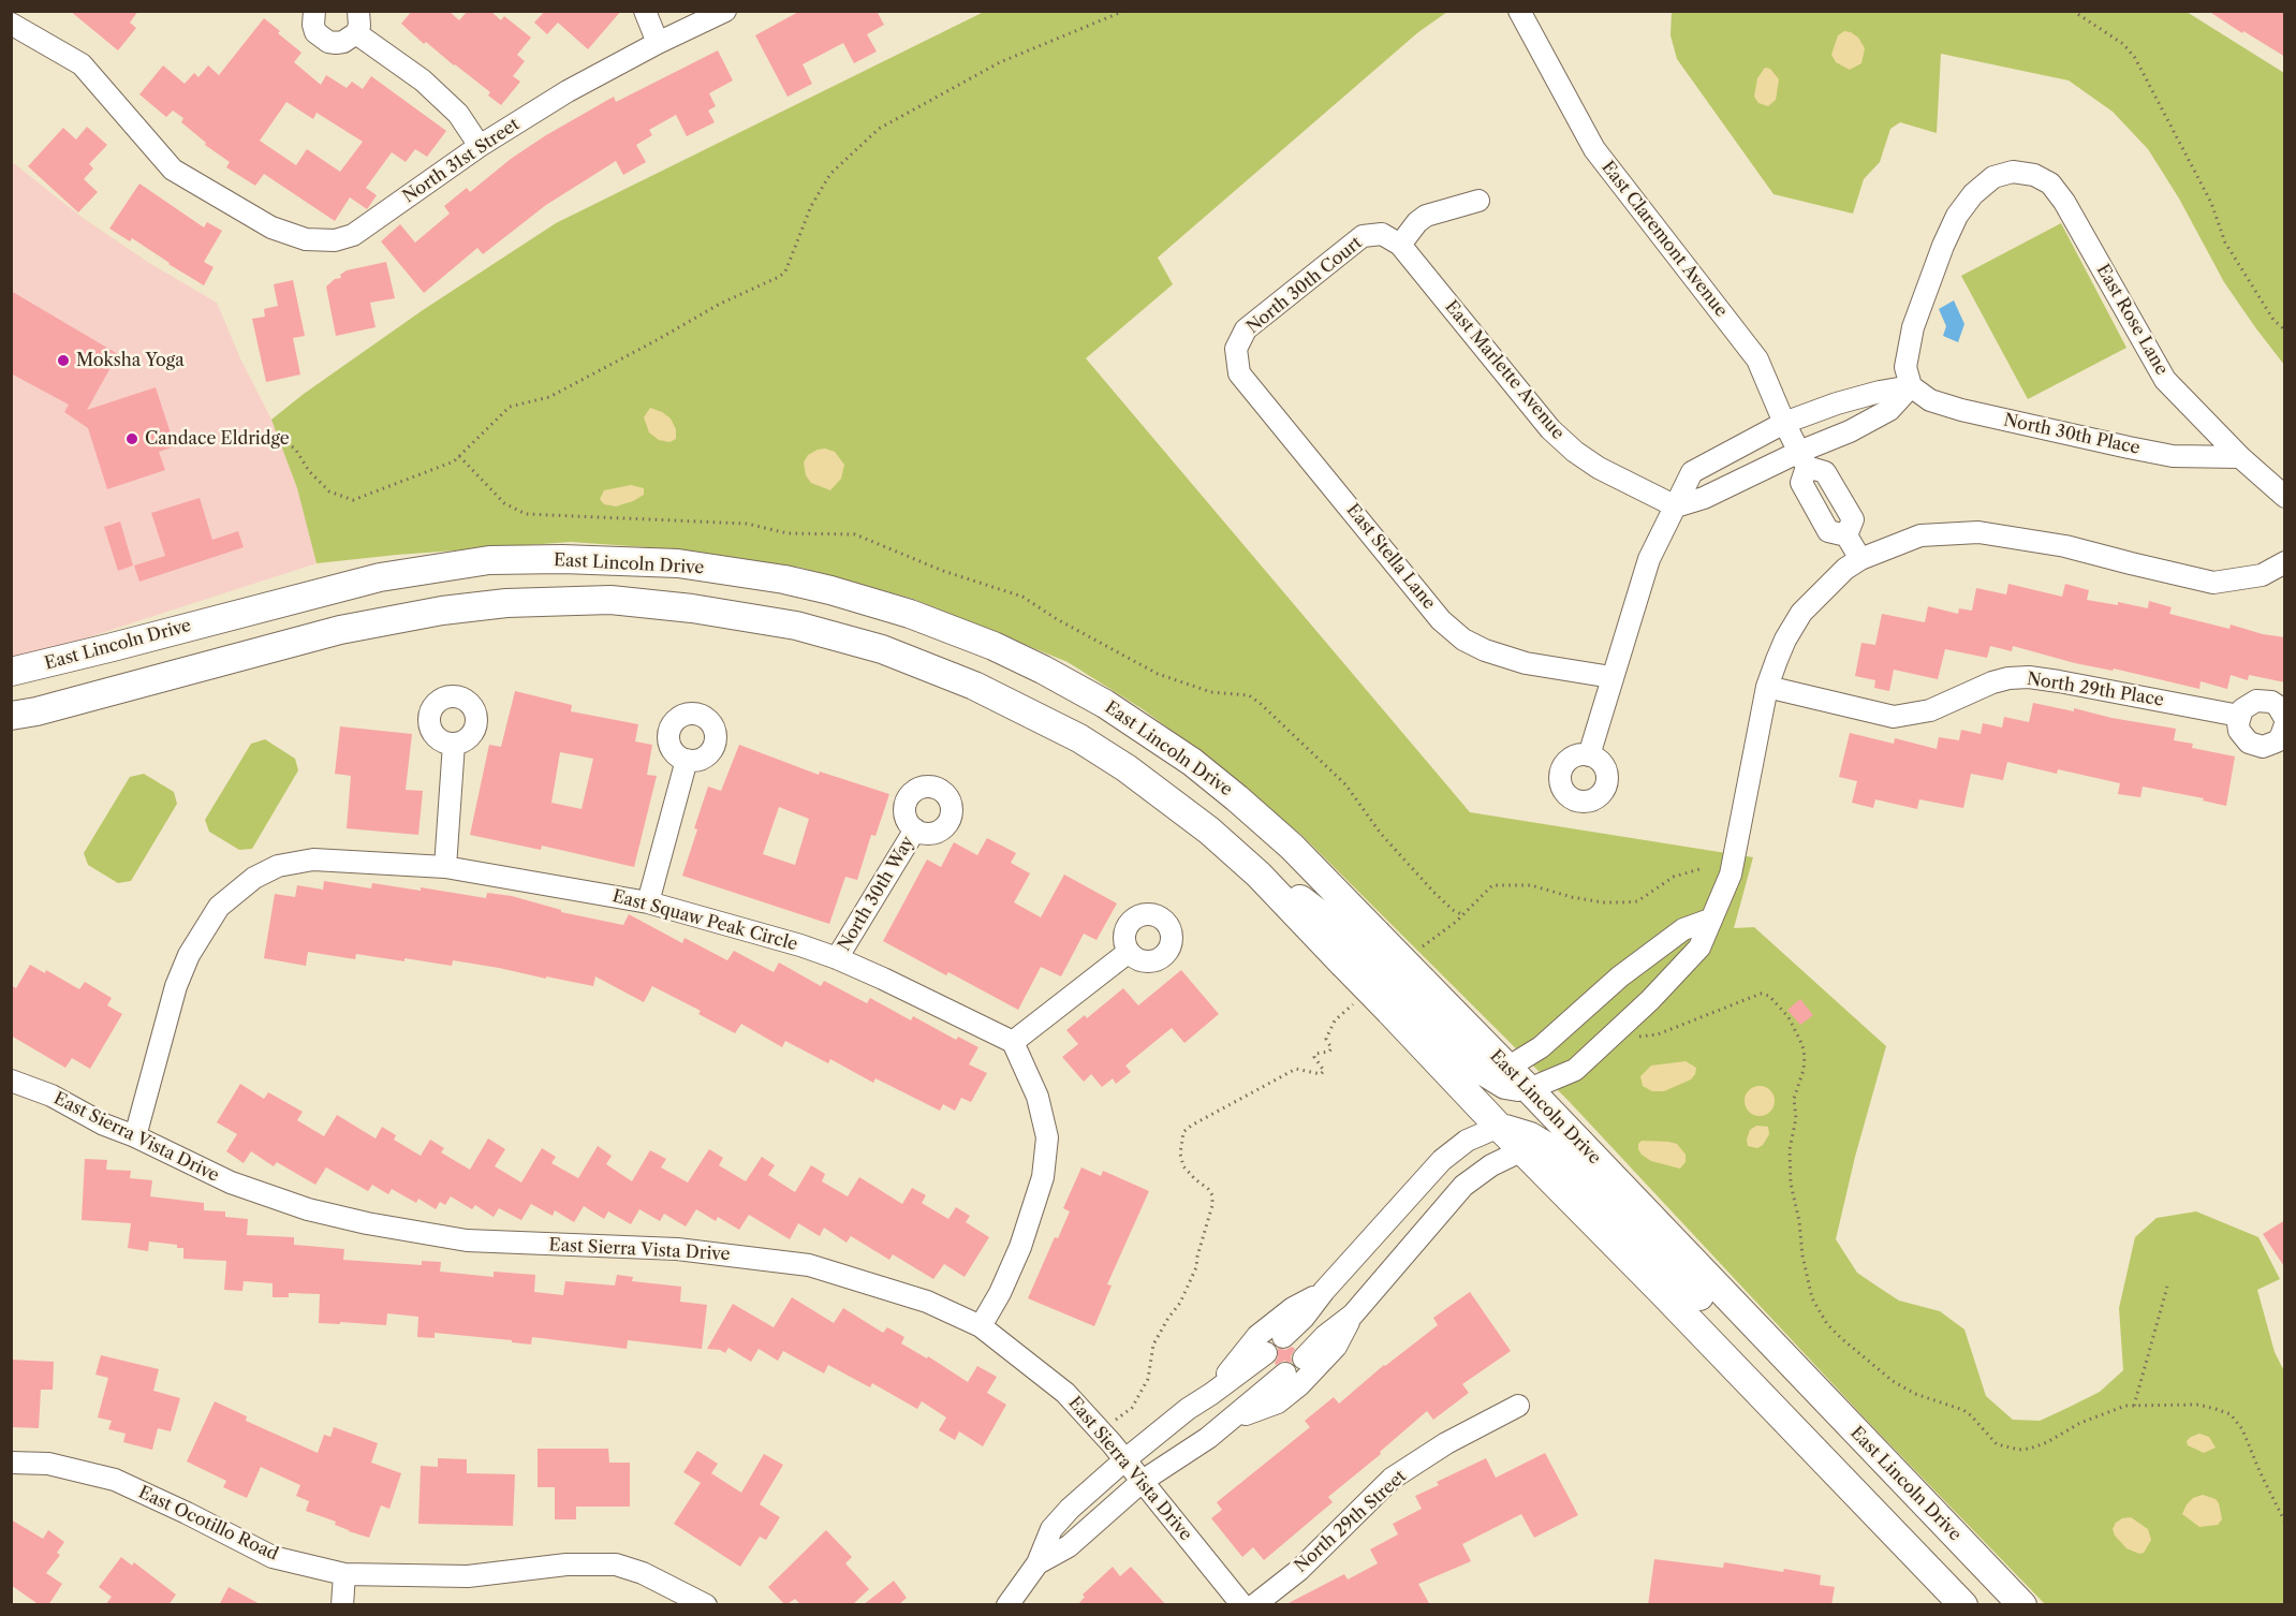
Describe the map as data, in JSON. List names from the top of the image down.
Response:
{
  "streets": {
    "main road": ["East Lincoln Drive"],
    "street": [
      "North 31st Street",
      "East Claremont Avenue",
      "North 30th Court",
      "East Rose Lane",
      "East Marlette Avenue",
      "North 30th Place",
      "East Stella Lane",
      "North 29th Place",
      "North 30th Way",
      "East Squaw Peak Circle",
      "East Sierra Vista Drive",
      "North 29th Street",
      "East Ocotillo Road"
    ]
  },
  "crossings": [
    ["North 30th Court", "East Marlette Avenue"],
    ["North 30th Court", "East Stella Lane"],
    ["East Rose Lane", "North 30th Place"],
    ["North 30th Way", "East Squaw Peak Circle"],
    ["East Squaw Peak Circle", "East Sierra Vista Drive"]
  ],
  "places": ["Moksha Yoga", "Candace Eldridge"]
}
